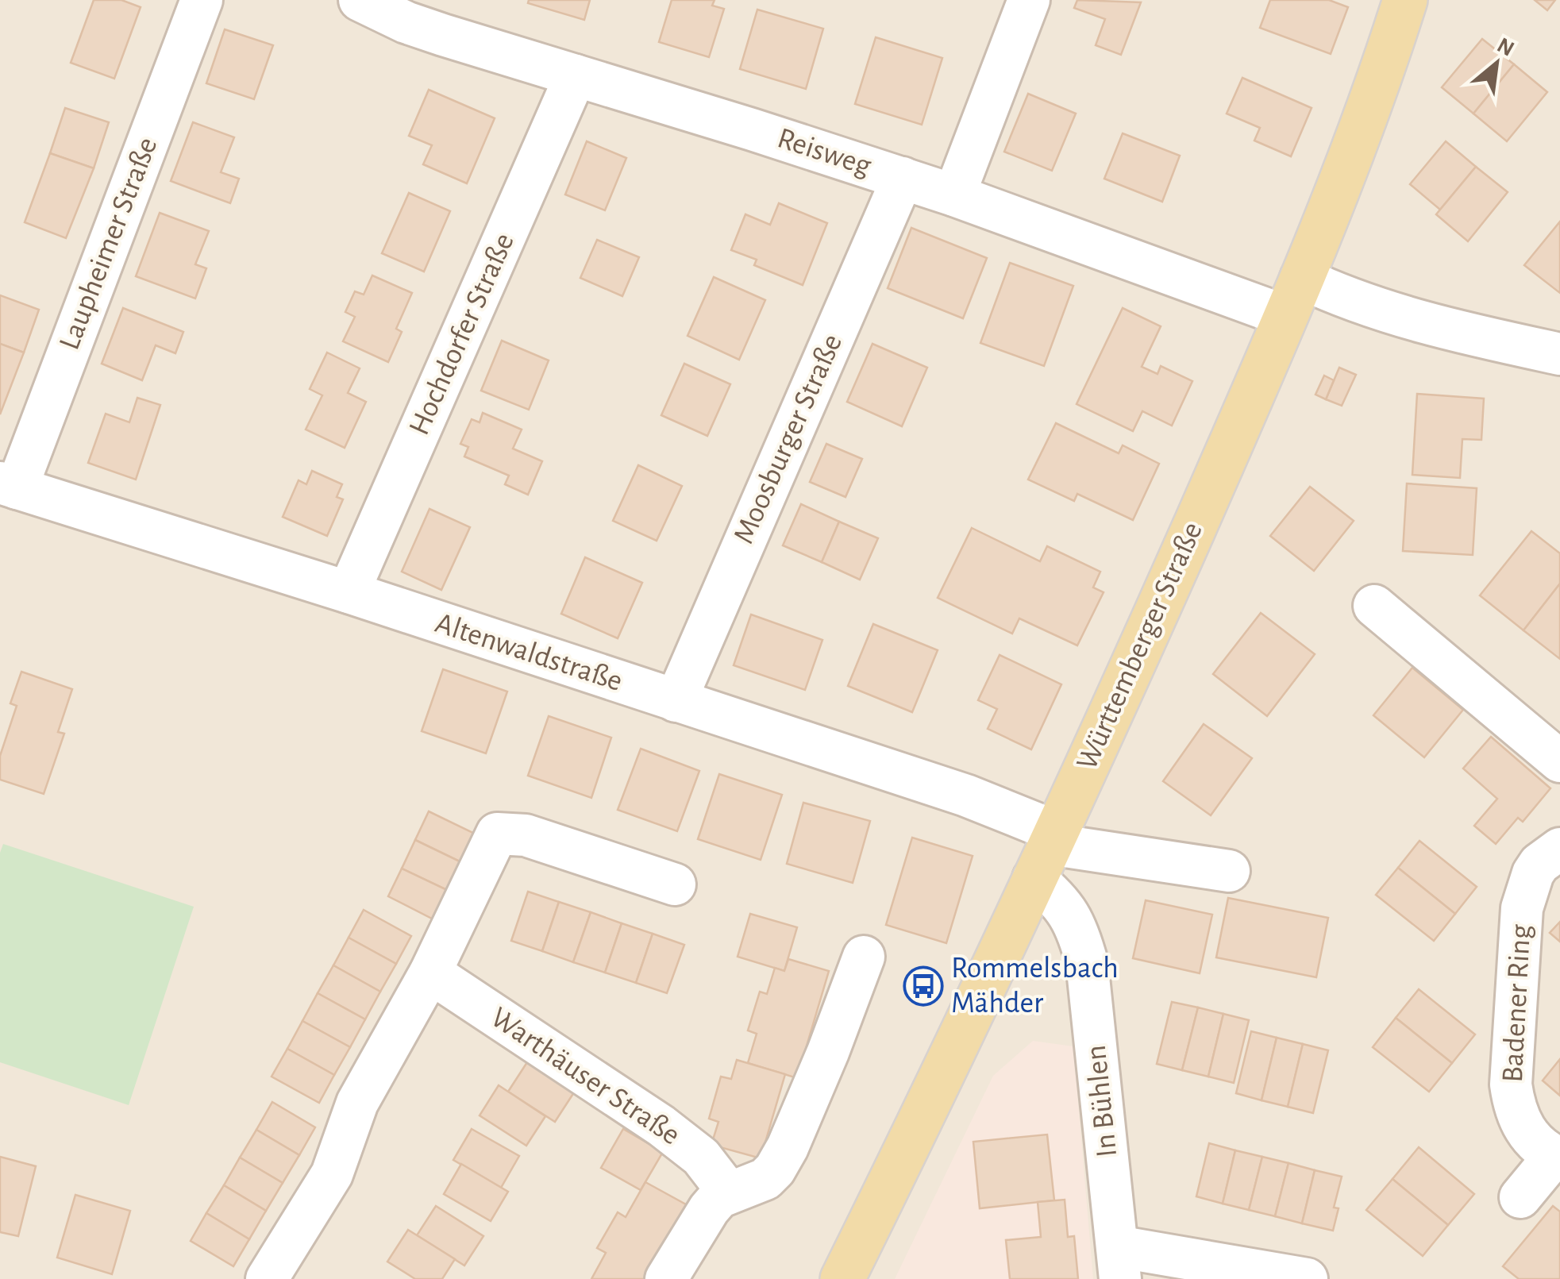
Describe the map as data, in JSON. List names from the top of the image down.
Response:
{
  "streets": {
    "main road": ["Württemberger Straße"],
    "street": [
      "Reisweg",
      "Laupheimer Straße",
      "Hochdorfer Straße",
      "Moosburger Straße",
      "Altenwaldstraße",
      "Badener Ring",
      "Warthäuser Straße",
      "In Bühlen"
    ]
  },
  "crossings": [
    ["Reisweg", "Hochdorfer Straße"],
    ["Reisweg", "Moosburger Straße"],
    ["Reisweg", "Württemberger Straße"],
    ["Laupheimer Straße", "Altenwaldstraße"],
    ["Hochdorfer Straße", "Altenwaldstraße"],
    ["Moosburger Straße", "Altenwaldstraße"],
    ["Württemberger Straße", "Altenwaldstraße"],
    ["Württemberger Straße", "In Bühlen"],
    ["Altenwaldstraße", "In Bühlen"]
  ],
  "places": {
    "bus stop": ["Rommelsbach Mähder"]
  },
  "north": "top right"
}
